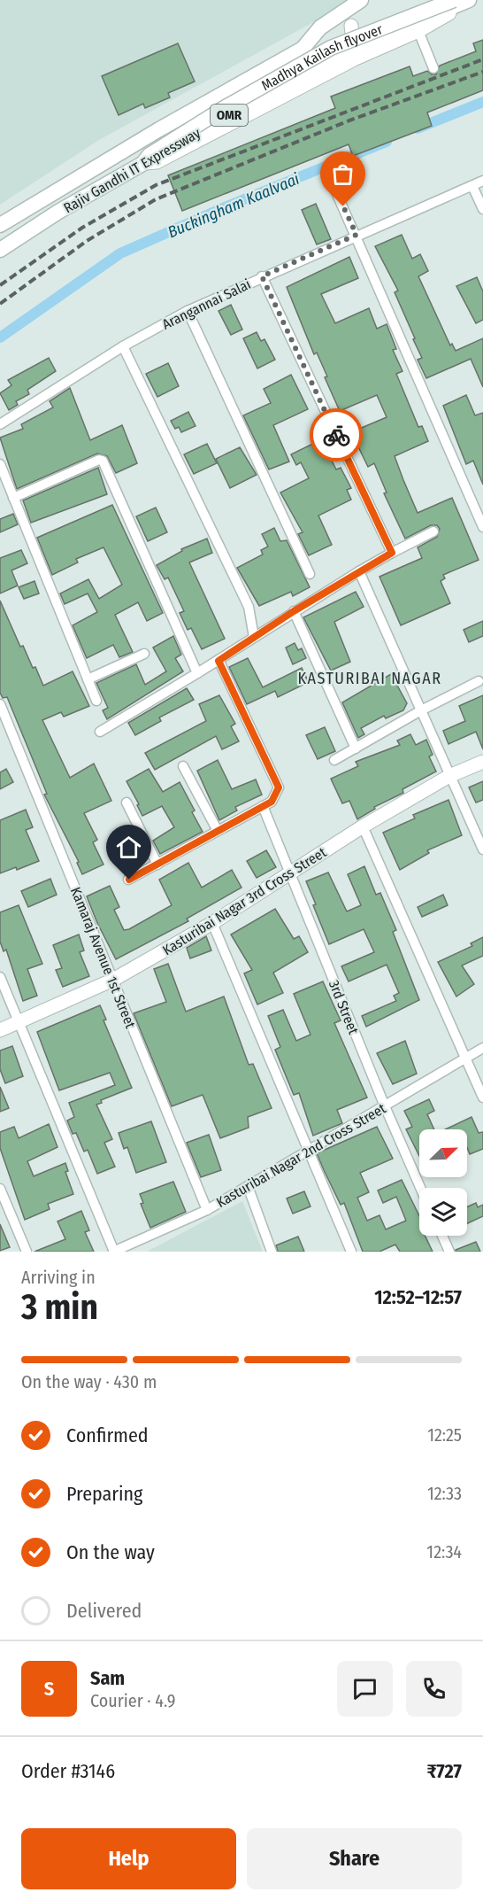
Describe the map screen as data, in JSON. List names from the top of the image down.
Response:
{
  "streets": {
    "main road": ["Madhya Kailash flyover", "OMR", "Rajiv Gandhi IT Expressway"],
    "street": [
      "Arangannai Salai",
      "Kasturibai Nagar 3rd Cross Street",
      "Kamaraj Avenue 1st Street",
      "3rd Street",
      "Kasturibai Nagar 2nd Cross Street"
    ]
  },
  "crossings": [
    ["Madhya Kailash flyover", "OMR"],
    ["Madhya Kailash flyover", "Rajiv Gandhi IT Expressway"],
    ["OMR", "Rajiv Gandhi IT Expressway"],
    ["Kasturibai Nagar 3rd Cross Street", "Kamaraj Avenue 1st Street"],
    ["Kasturibai Nagar 3rd Cross Street", "3rd Street"],
    ["Kamaraj Avenue 1st Street", "Kasturibai Nagar 2nd Cross Street"],
    ["3rd Street", "Kasturibai Nagar 2nd Cross Street"]
  ],
  "districts": ["KASTURIBAI NAGAR"],
  "water": ["Buckingham Kaalvaai"],
  "north": "top right",
  "page": {
    "heading": ["3 min", "Arriving in", "12:52–12:57"],
    "panel": [
      "Sam",
      "Courier · 4.9",
      "Order #3146",
      "₹727"
    ],
    "bar": "On the way · 430 m",
    "list": [
      ["Confirmed", "12:25"],
      ["Preparing", "12:33"],
      ["On the way", "12:34"],
      "Delivered"
    ],
    "round": "S",
    "buttons": ["Help", "Share"]
  }
}
